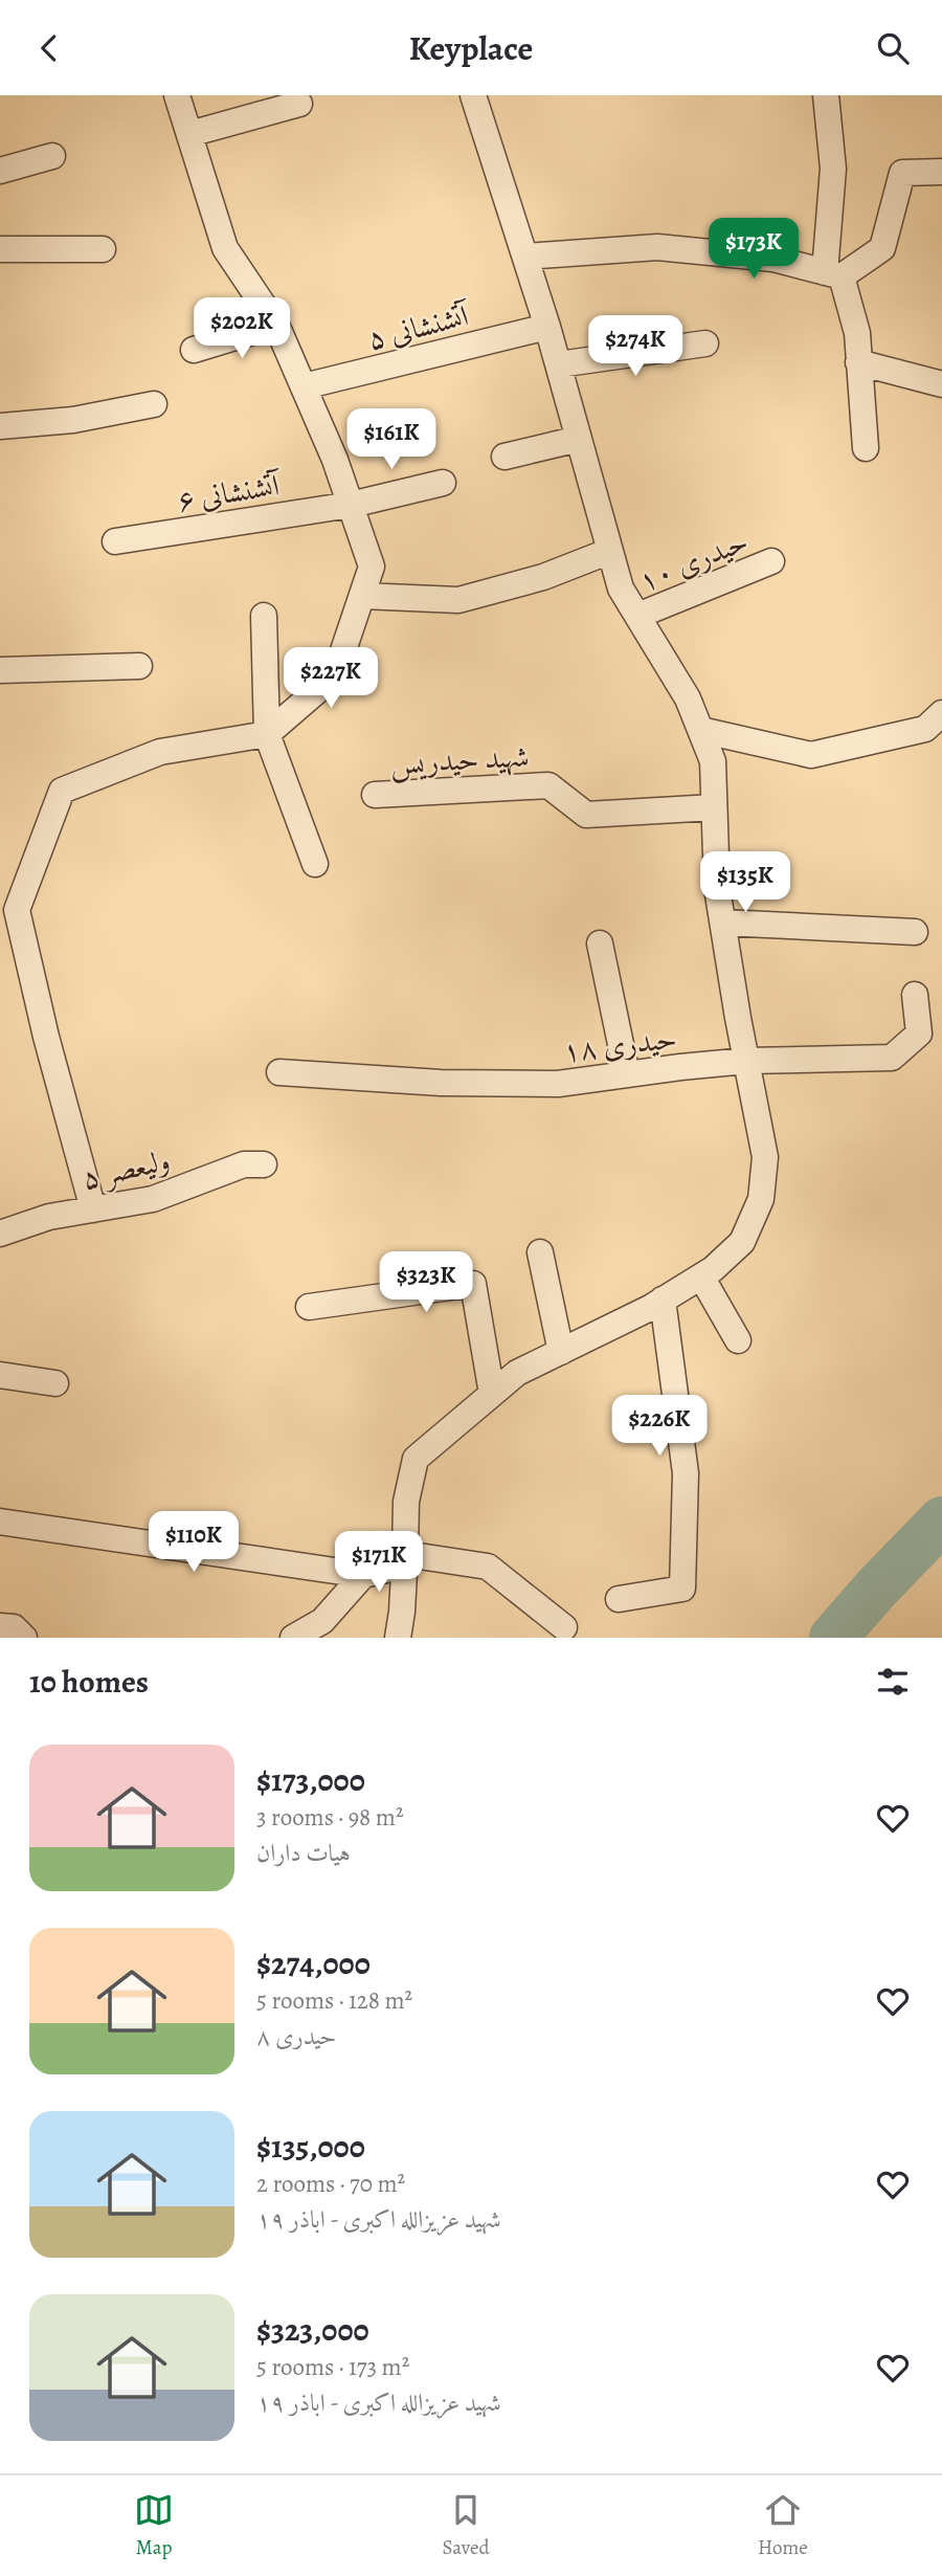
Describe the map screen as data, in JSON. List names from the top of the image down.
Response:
{
  "streets": {
    "street": [
      "آتشنشانی ۵",
      "آتشنشانی ۶",
      "حیدری ۱۰",
      "شهید حیدریس",
      "حیدری ۱۸",
      "ولیعصر ۵"
    ]
  },
  "page": {
    "header": "Keyplace",
    "price": [
      "$173K",
      "$202K",
      "$274K",
      "$161K",
      "$227K",
      "$135K",
      "$323K",
      "$226K",
      "$110K",
      "$171K"
    ],
    "heading": "10 homes",
    "list": [
      {
        "name": "$173,000",
        "note": "3 rooms · 98 m² · هیات داران"
      },
      {
        "name": "$274,000",
        "note": "5 rooms · 128 m² · حیدری ۸"
      },
      {
        "name": "$135,000",
        "note": "2 rooms · 70 m² · شهید عزیزالله اکبری - اباذر ۱۹"
      },
      {
        "name": "$323,000",
        "note": "5 rooms · 173 m² · شهید عزیزالله اکبری - اباذر ۱۹"
      }
    ],
    "tabs": ["Map", "Saved", "Home"]
  }
}
